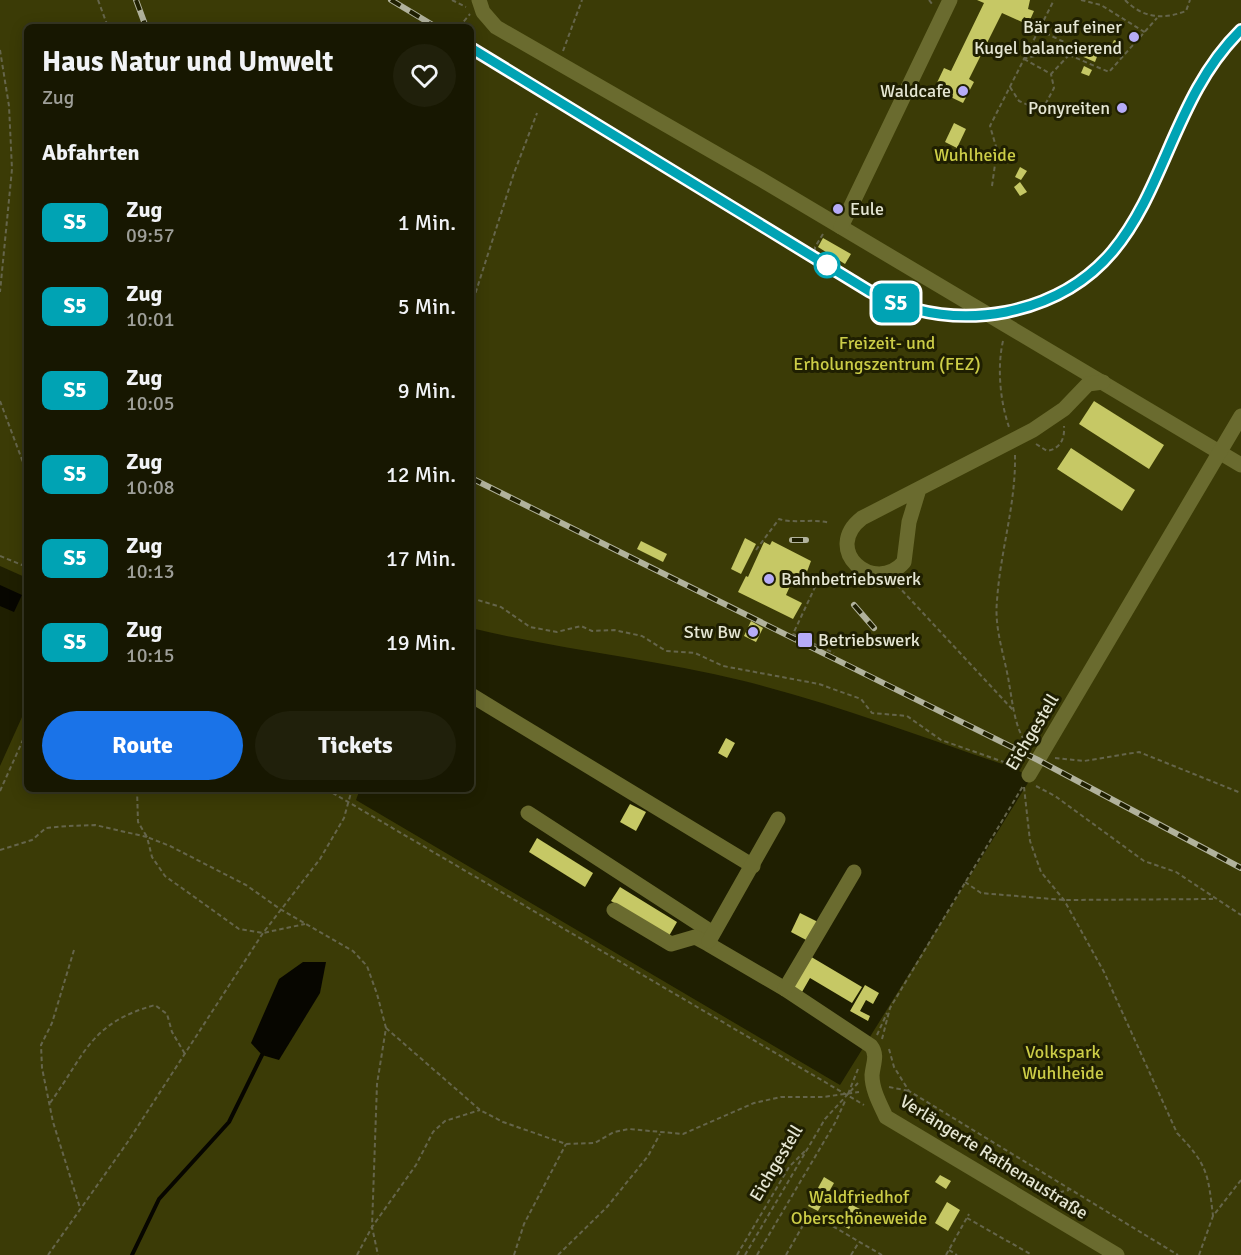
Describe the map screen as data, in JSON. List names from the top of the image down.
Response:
{
  "streets": {
    "lane": ["Eichgestell", "Verlängerte Rathenaustraße"]
  },
  "parks": [
    "Wuhlheide",
    "Freizeit- und Erholungszentrum (FEZ)",
    "Volkspark Wuhlheide",
    "Waldfriedhof Oberschöneweide"
  ],
  "places": {
    "other": [
      "Bär auf einer Kugel balancierend",
      "Waldcafe",
      "Ponyreiten",
      "Eule",
      "Bahnbetriebswerk",
      "Stw Bw"
    ],
    "transit": ["Betriebswerk"]
  },
  "page": {
    "on_map": "S5",
    "heading": [
      ["Haus Natur und Umwelt", "Zug"],
      "Abfahrten"
    ],
    "list": [
      {
        "mark": "S5",
        "name": "Zug",
        "note": "09:57",
        "value": "1 Min."
      },
      {
        "mark": "S5",
        "name": "Zug",
        "note": "10:01",
        "value": "5 Min."
      },
      {
        "mark": "S5",
        "name": "Zug",
        "note": "10:05",
        "value": "9 Min."
      },
      {
        "mark": "S5",
        "name": "Zug",
        "note": "10:08",
        "value": "12 Min."
      },
      {
        "mark": "S5",
        "name": "Zug",
        "note": "10:13",
        "value": "17 Min."
      },
      {
        "mark": "S5",
        "name": "Zug",
        "note": "10:15",
        "value": "19 Min."
      }
    ],
    "buttons": ["Route", "Tickets"]
  }
}
